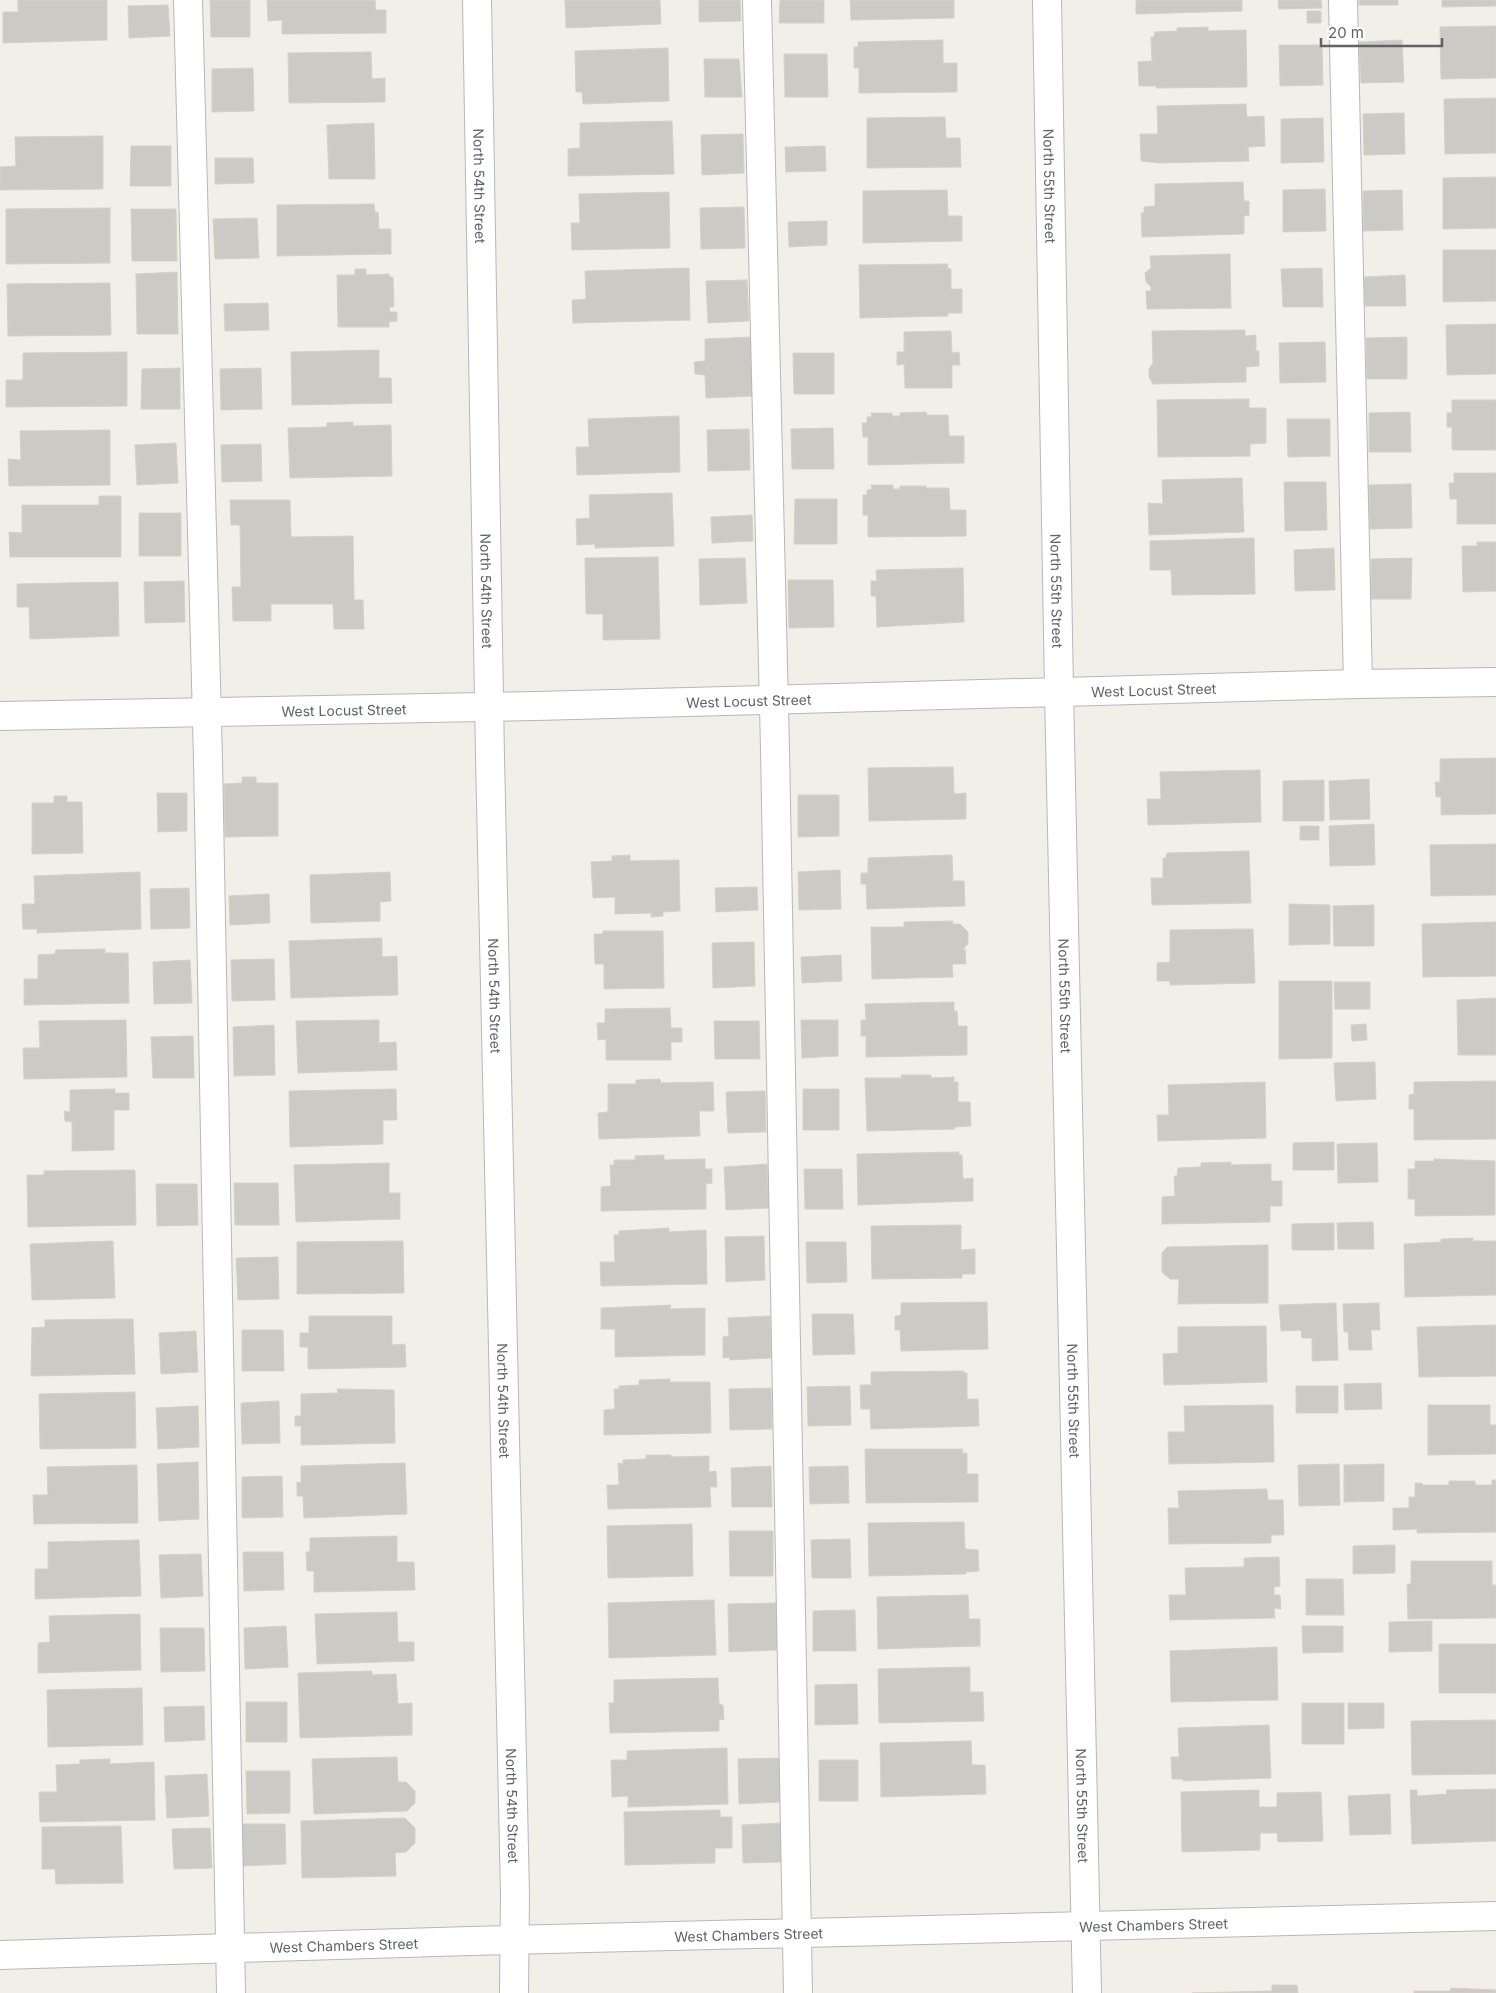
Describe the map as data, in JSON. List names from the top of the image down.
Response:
{
  "streets": {
    "street": [
      "North 54th Street",
      "North 55th Street",
      "West Locust Street",
      "West Chambers Street"
    ]
  },
  "crossings": [
    ["North 54th Street", "West Locust Street"],
    ["North 54th Street", "West Chambers Street"],
    ["North 55th Street", "West Locust Street"],
    ["North 55th Street", "West Chambers Street"]
  ],
  "scale_bar": "20 m"
}
